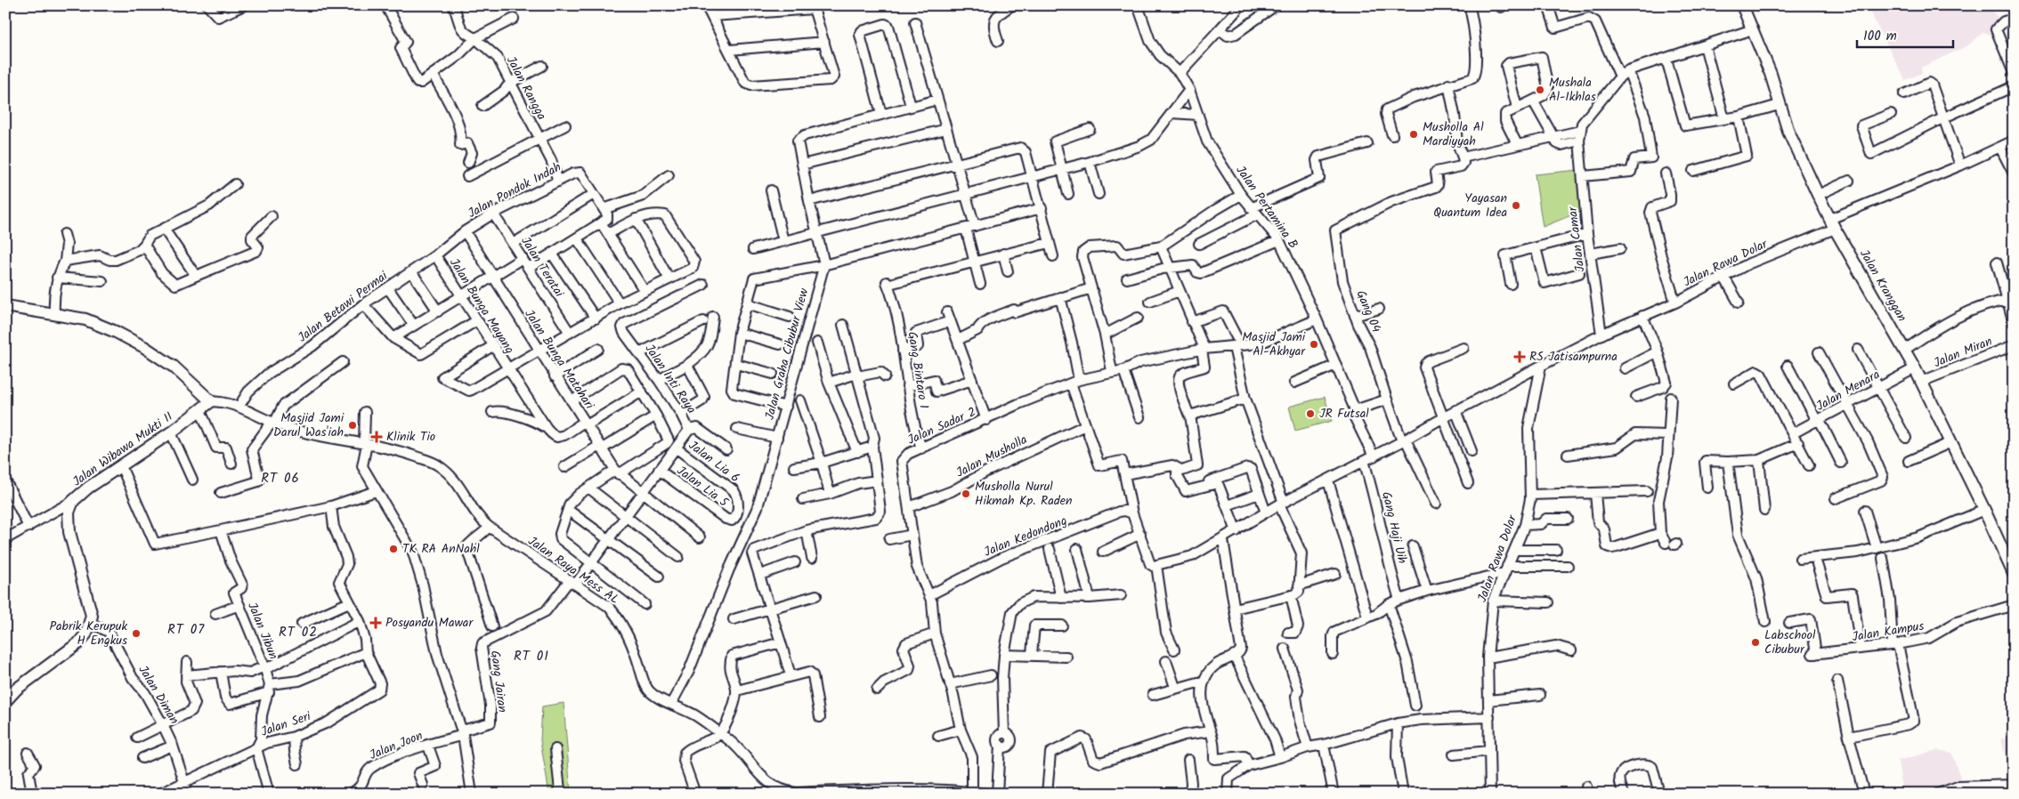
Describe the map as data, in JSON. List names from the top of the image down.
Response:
{
  "streets": {
    "main road": ["Jalan Kranggan", "Jalan Wibawa Mukti II"],
    "street": [
      "Jalan Rangga",
      "Jalan Pondok Indah",
      "Jalan Pertamina B",
      "Jalan Camar",
      "Jalan Rawa Dolar",
      "Jalan Teratai",
      "Jalan Bunga Mayang",
      "Jalan Betawi Permai",
      "Gang 04",
      "Jalan Miran",
      "Jalan Graha Cibubur View",
      "Jalan Bunga Matahari",
      "Gang Bintaro 1",
      "Jalan Inti Raya",
      "Jalan Menara",
      "Jalan Sadar 2",
      "Jalan Musholla",
      "Jalan Lia 6",
      "Jalan Lia 5",
      "Gang Haji Uih",
      "Jalan Kedondong",
      "Jalan Raya Mess AL",
      "Jalan Jibun",
      "Jalan Kampus",
      "Gang Jairan",
      "Jalan Diman",
      "Jalan Seri",
      "Jalan Joon"
    ]
  },
  "crossings": [
    ["Jalan Rangga", "Jalan Pondok Indah"],
    ["Jalan Pondok Indah", "Jalan Teratai"],
    ["Jalan Pondok Indah", "Jalan Betawi Permai"],
    ["Jalan Pondok Indah", "Jalan Bunga Matahari"],
    ["Jalan Pertamina B", "Jalan Sadar 2"],
    ["Jalan Camar", "Jalan Rawa Dolar"],
    ["Jalan Camar", "Jalan Kranggan"],
    ["Jalan Rawa Dolar", "Jalan Kranggan"],
    ["Jalan Kranggan", "Jalan Miran"],
    ["Jalan Kranggan", "Jalan Menara"],
    ["Jalan Bunga Mayang", "Jalan Betawi Permai"],
    ["Jalan Betawi Permai", "Jalan Bunga Matahari"],
    ["Jalan Betawi Permai", "Jalan Raya Mess AL"],
    ["Jalan Graha Cibubur View", "Jalan Raya Mess AL"],
    ["Jalan Bunga Matahari", "Jalan Inti Raya"],
    ["Gang Bintaro 1", "Jalan Sadar 2"],
    ["Jalan Inti Raya", "Jalan Lia 6"],
    ["Jalan Inti Raya", "Jalan Lia 5"],
    ["Jalan Inti Raya", "Jalan Raya Mess AL"],
    ["Jalan Inti Raya", "Gang Jairan"],
    ["Jalan Sadar 2", "Jalan Musholla"],
    ["Jalan Sadar 2", "Jalan Kedondong"],
    ["Jalan Sadar 2", "Jalan Raya Mess AL"],
    ["Jalan Wibawa Mukti II", "Jalan Raya Mess AL"],
    ["Jalan Wibawa Mukti II", "Jalan Diman"],
    ["Jalan Lia 6", "Jalan Lia 5"],
    ["Jalan Raya Mess AL", "Gang Jairan"],
    ["Gang Jairan", "Jalan Joon"],
    ["Jalan Diman", "Jalan Seri"]
  ],
  "districts": [
    "RT 06",
    "RT 07",
    "RT 02",
    "RT 01"
  ],
  "places": {
    "other": [
      "Mushala Al-Ikhlas",
      "Musholla Al Mardiyyah",
      "Yayasan Quantum Idea",
      "Masjid Jami Al-Akhyar",
      "JR Futsal",
      "Masjid Jami Darul Was'iah",
      "Musholla Nurul Hikmah Kp. Raden",
      "TK RA AnNahl",
      "Pabrik Kerupuk H Engkus",
      "Labschool Cibubur"
    ],
    "health": ["RS Jatisampurna", "Klinik Tio", "Posyandu Mawar"]
  },
  "scale_bar": "100 m"
}
